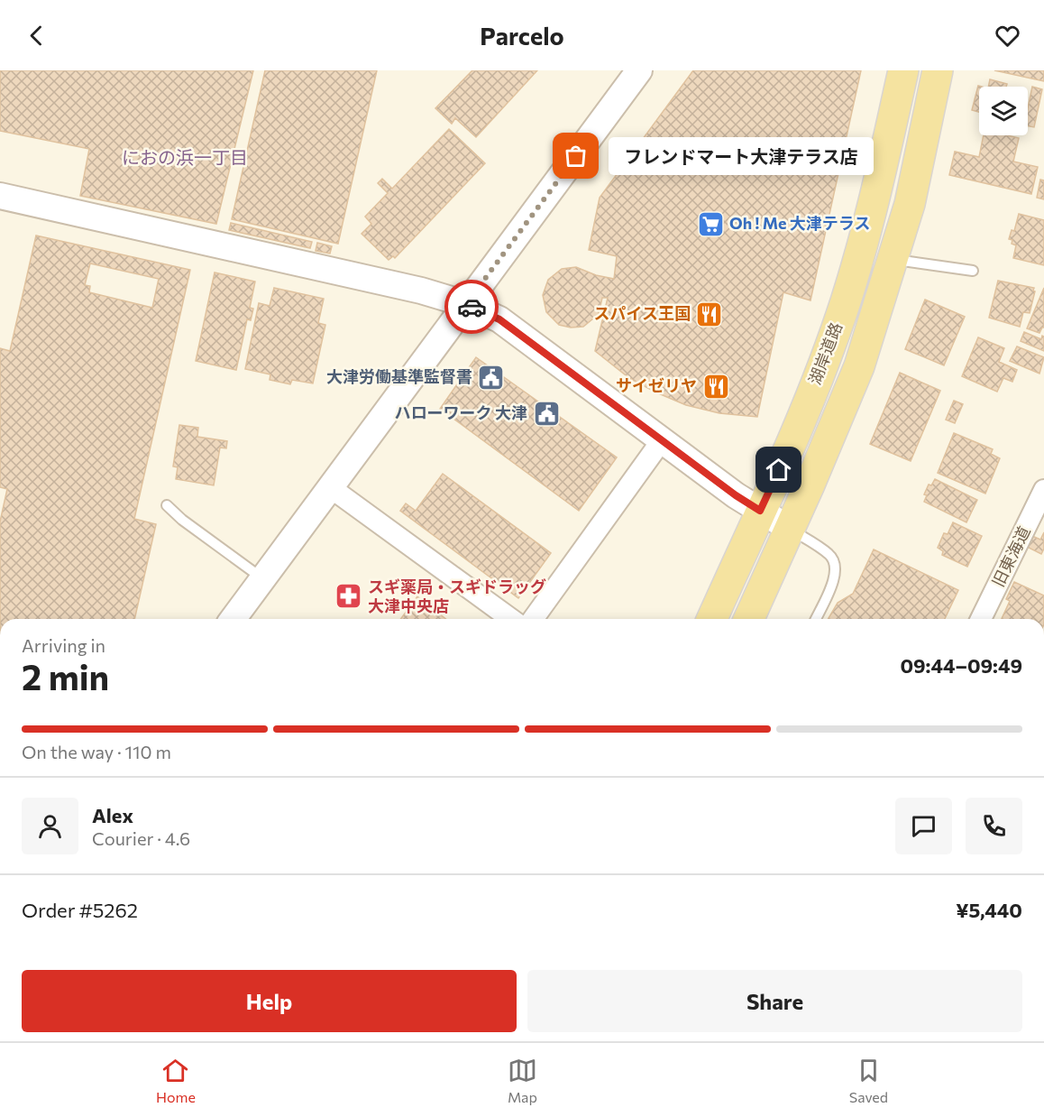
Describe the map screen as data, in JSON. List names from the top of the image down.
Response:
{
  "streets": {
    "main road": ["湖岸道路"],
    "street": ["旧東海道"]
  },
  "districts": ["におの浜一丁目"],
  "places": {
    "other": ["フレンドマート大津テラス店"],
    "supermarket": ["Oh ! Me 大津テラス"],
    "restaurant": ["スパイス王国", "サイゼリヤ"],
    "public building": ["大津労働基準監督書", "ハローワーク 大津"],
    "pharmacy": ["スギ薬局・スギドラッグ 大津中央店"]
  },
  "page": {
    "header": "Parcelo",
    "bubble": "フレンドマート大津テラス店",
    "heading": ["2 min", "Arriving in", "09:44–09:49"],
    "panel": [
      "Alex",
      "Courier · 4.6",
      "Order #5262",
      "¥5,440"
    ],
    "bar": "On the way · 110 m",
    "buttons": ["Help", "Share"],
    "tabs": ["Home", "Map", "Saved"]
  }
}
